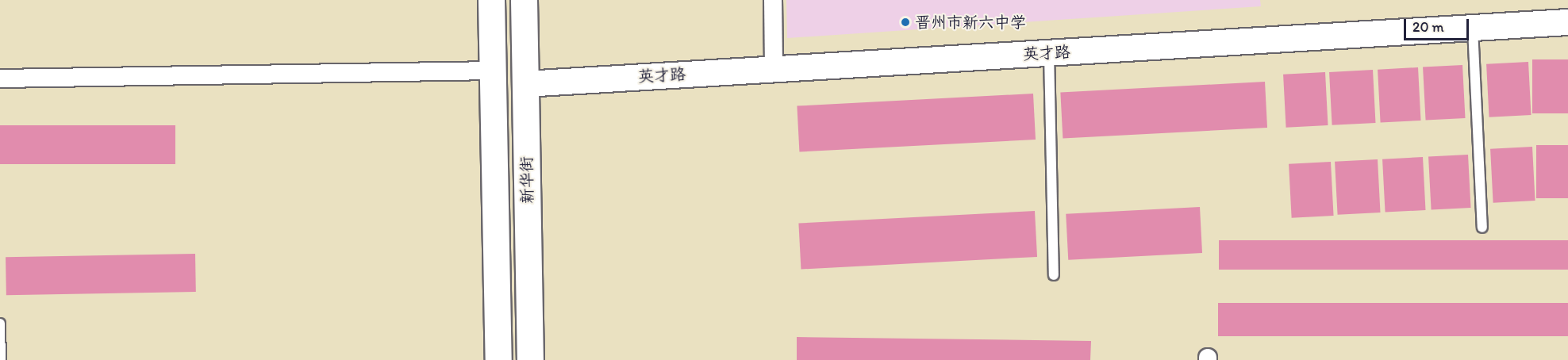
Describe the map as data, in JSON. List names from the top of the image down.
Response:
{
  "streets": {
    "main road": ["新华街"],
    "street": ["英才路"]
  },
  "crossings": [
    ["英才路", "新华街"]
  ],
  "places": ["晋州市新六中学"],
  "scale_bar": "20 m"
}
